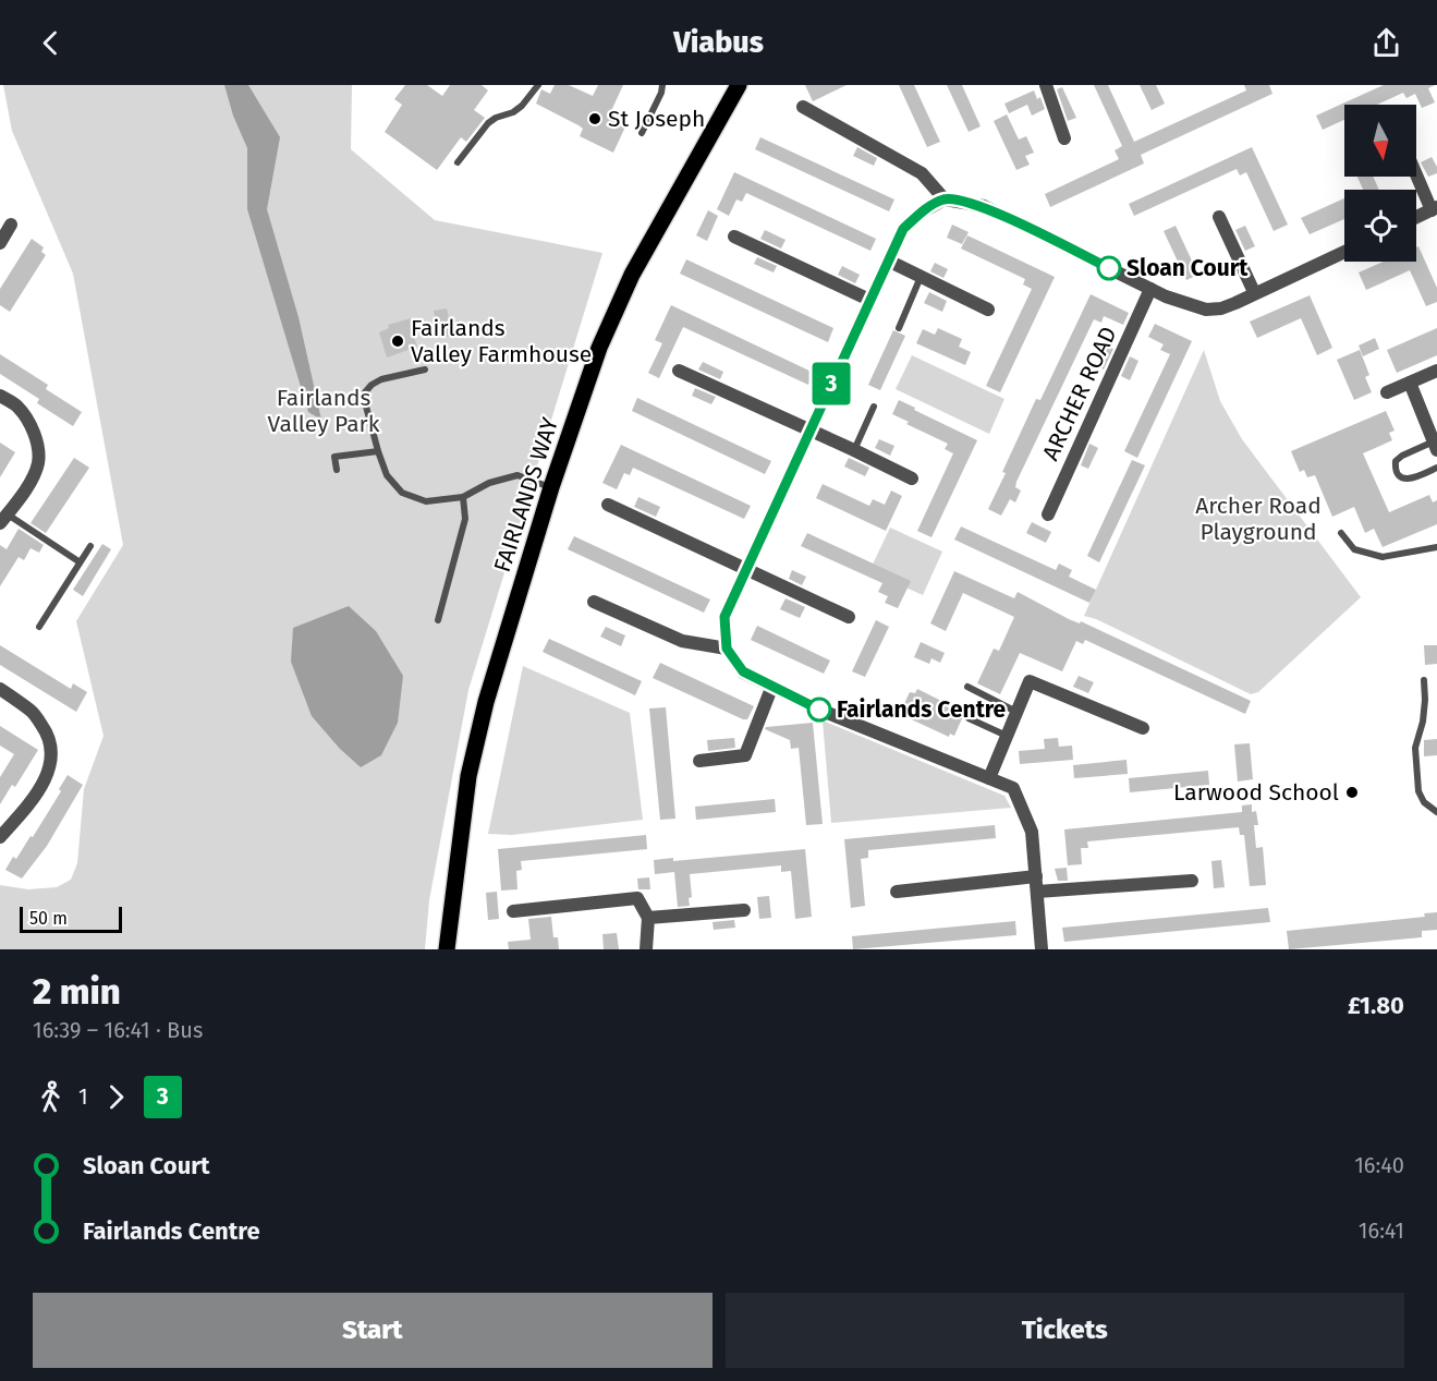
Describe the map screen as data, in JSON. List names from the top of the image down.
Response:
{
  "streets": {
    "main road": ["FAIRLANDS WAY"],
    "street": ["ARCHER ROAD"]
  },
  "parks": ["Fairlands Valley Park", "Archer Road Playground"],
  "places": [
    "St Joseph",
    "Sloan Court",
    "Fairlands Valley Farmhouse",
    "Fairlands Centre",
    "Larwood School"
  ],
  "lines": ["bus line 3"],
  "scale_bar": "50 m",
  "north": "bottom",
  "page": {
    "header": "Viabus",
    "on_map": "3",
    "scale": "50 m",
    "heading": ["2 min", "16:39 – 16:41 · Bus", "£1.80"],
    "legs": ["1", "3"],
    "list": [
      {
        "name": "Sloan Court",
        "value": "16:40"
      },
      {
        "name": "Fairlands Centre",
        "value": "16:41"
      }
    ],
    "buttons": ["Start", "Tickets"]
  }
}
